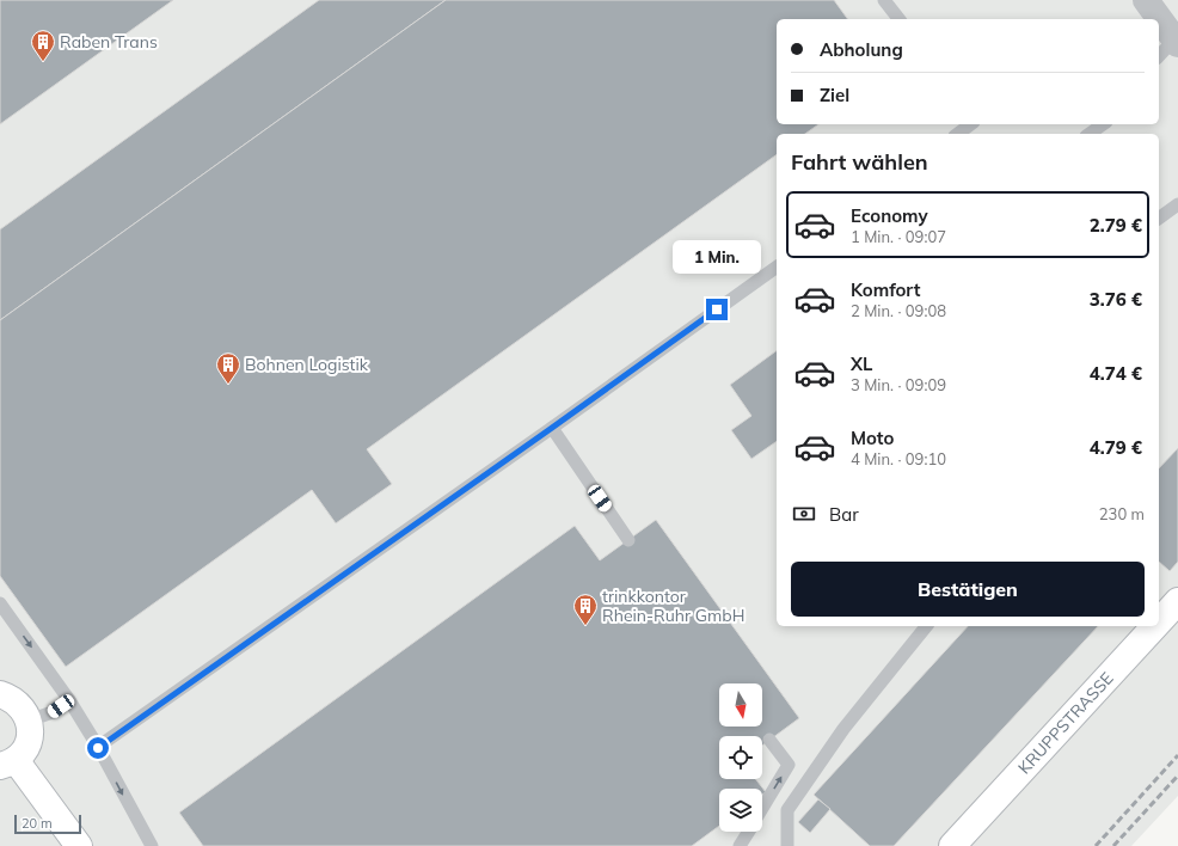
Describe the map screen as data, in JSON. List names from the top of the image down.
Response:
{
  "streets": {
    "street": ["KRUPPSTRASSE"]
  },
  "places": {
    "building": ["Raben Trans", "Bohnen Logistik", "trinkkontor Rhein-Ruhr GmbH"]
  },
  "scale_bar": "20 m",
  "north": "bottom",
  "page": {
    "banner": ["Abholung", "Ziel"],
    "heading": "Fahrt wählen",
    "list": [
      {
        "name": "Economy",
        "note": "1 Min. · 09:07",
        "value": "2.79 €"
      },
      {
        "name": "Komfort",
        "note": "2 Min. · 09:08",
        "value": "3.76 €"
      },
      {
        "name": "XL",
        "note": "3 Min. · 09:09",
        "value": "4.74 €"
      },
      {
        "name": "Moto",
        "note": "4 Min. · 09:10",
        "value": "4.79 €"
      }
    ],
    "bubble": "1 Min.",
    "pay": ["Bar", "230 m"],
    "buttons": "Bestätigen",
    "scale": "20 m"
  }
}
